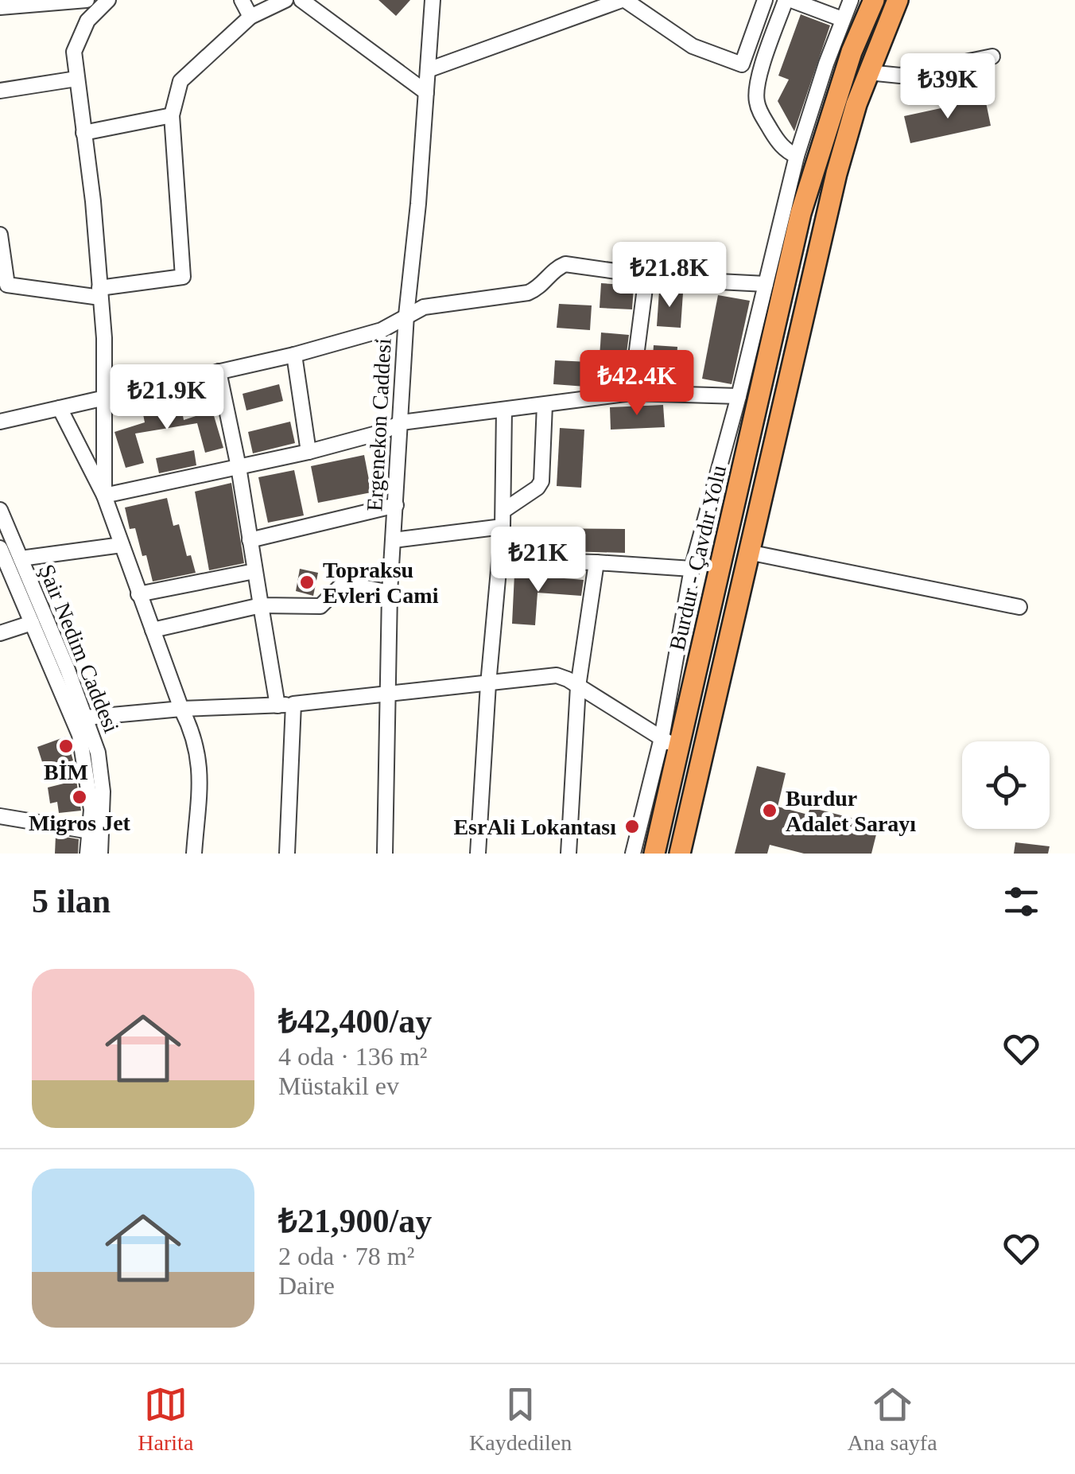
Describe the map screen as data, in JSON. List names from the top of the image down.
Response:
{
  "streets": {
    "highway": ["Burdur - Çavdır Yolu"],
    "street": ["Ergenekon Caddesi", "Şair Nedim Caddesi"]
  },
  "places": [
    "Topraksu Evleri Cami",
    "BİM",
    "Migros Jet",
    "Burdur Adalet Sarayı",
    "EsrAli Lokantası"
  ],
  "page": {
    "price": [
      "₺39K",
      "₺21.8K",
      "₺42.4K",
      "₺21.9K",
      "₺21K"
    ],
    "heading": "5 ilan",
    "list": [
      {
        "name": "₺42,400/ay",
        "note": "4 oda · 136 m² · Müstakil ev"
      },
      {
        "name": "₺21,900/ay",
        "note": "2 oda · 78 m² · Daire"
      }
    ],
    "tabs": ["Harita", "Kaydedilen", "Ana sayfa"]
  }
}
